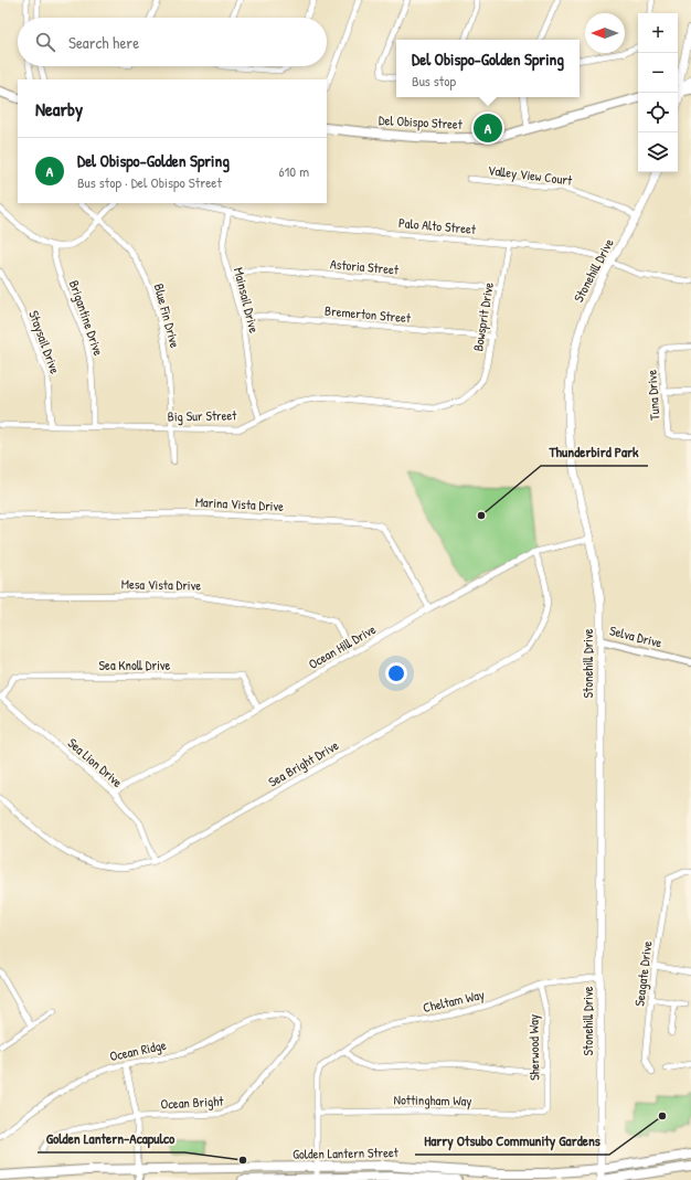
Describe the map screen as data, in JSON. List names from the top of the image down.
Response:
{
  "streets": {
    "main road": ["Del Obispo Street", "Stonehill Drive", "Golden Lantern Street"],
    "street": [
      "Valley View Court",
      "Palo Alto Street",
      "Astoria Street",
      "Mainsail Drive",
      "Bremerton Street",
      "Blue Fin Drive",
      "Bowsprit Drive",
      "Brigantine Drive",
      "Staysail Drive",
      "Tuna Drive",
      "Big Sur Street",
      "Marina Vista Drive",
      "Mesa Vista Drive",
      "Selva Drive",
      "Ocean Hill Drive",
      "Sea Knoll Drive",
      "Sea Lion Drive",
      "Sea Bright Drive",
      "Seagate Drive",
      "Cheltam Way",
      "Sherwood Way",
      "Ocean Ridge",
      "Nottingham Way",
      "Ocean Bright"
    ]
  },
  "crossings": [
    ["Valley View Court", "Stonehill Drive"],
    ["Palo Alto Street", "Stonehill Drive"],
    ["Palo Alto Street", "Mainsail Drive"],
    ["Palo Alto Street", "Bowsprit Drive"],
    ["Astoria Street", "Mainsail Drive"],
    ["Astoria Street", "Bowsprit Drive"],
    ["Stonehill Drive", "Selva Drive"],
    ["Stonehill Drive", "Ocean Hill Drive"],
    ["Stonehill Drive", "Cheltam Way"],
    ["Stonehill Drive", "Golden Lantern Street"],
    ["Mainsail Drive", "Bremerton Street"],
    ["Mainsail Drive", "Big Sur Street"],
    ["Bremerton Street", "Bowsprit Drive"],
    ["Blue Fin Drive", "Big Sur Street"],
    ["Bowsprit Drive", "Big Sur Street"],
    ["Brigantine Drive", "Big Sur Street"],
    ["Staysail Drive", "Big Sur Street"],
    ["Marina Vista Drive", "Ocean Hill Drive"],
    ["Mesa Vista Drive", "Ocean Hill Drive"],
    ["Ocean Hill Drive", "Sea Knoll Drive"],
    ["Ocean Hill Drive", "Sea Lion Drive"],
    ["Ocean Hill Drive", "Sea Bright Drive"],
    ["Sea Knoll Drive", "Sea Lion Drive"],
    ["Sea Lion Drive", "Sea Bright Drive"],
    ["Cheltam Way", "Sherwood Way"],
    ["Cheltam Way", "Nottingham Way"],
    ["Sherwood Way", "Nottingham Way"],
    ["Ocean Ridge", "Ocean Bright"]
  ],
  "places": ["Thunderbird Park", "Harry Otsubo Community Gardens", "Golden Lantern-Acapulco"],
  "north": "left",
  "page": {
    "map_buttons": ["+", "−"],
    "search": "Search here",
    "popup": ["Del Obispo-Golden Spring", "Bus stop"],
    "heading": "Nearby",
    "pins": "A",
    "list": [
      {
        "mark": "A",
        "name": "Del Obispo-Golden Spring",
        "note": "Bus stop · Del Obispo Street",
        "value": "610 m"
      }
    ]
  }
}
